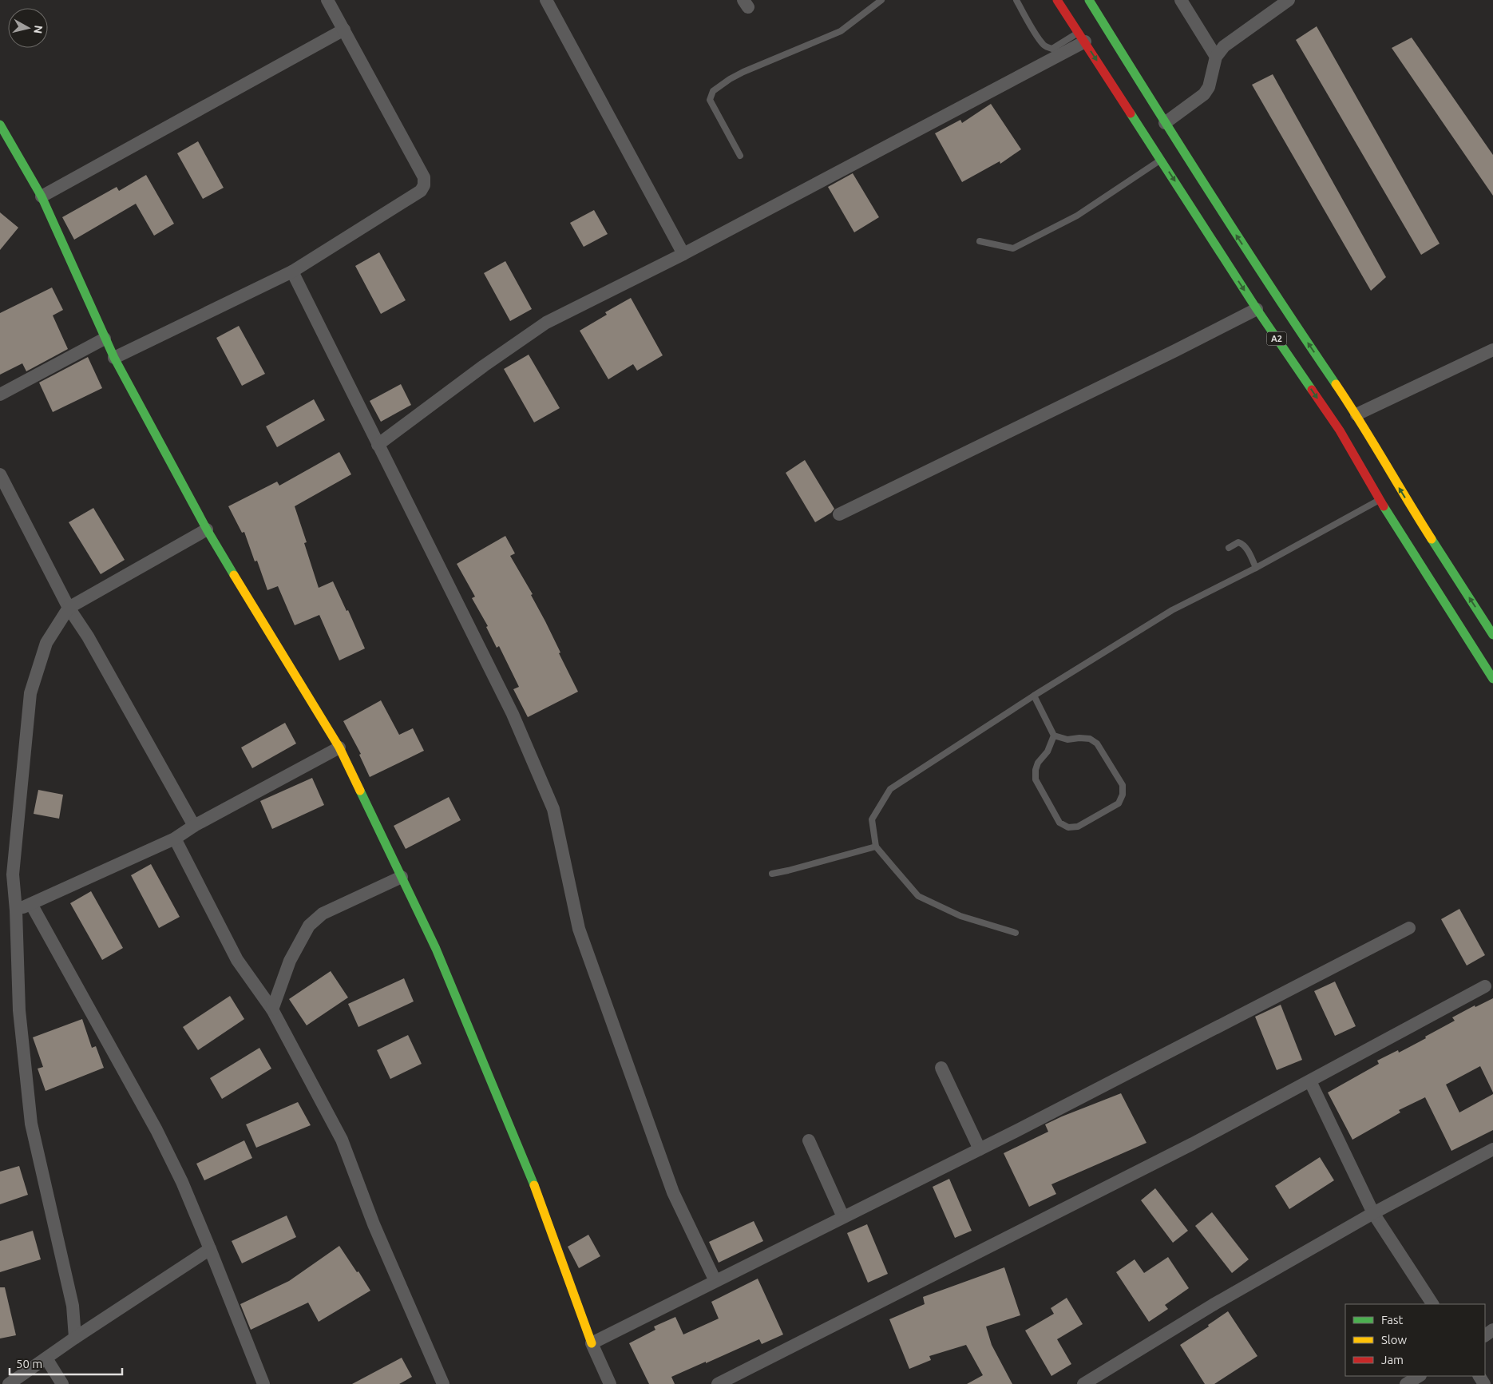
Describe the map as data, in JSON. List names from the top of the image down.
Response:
{
  "streets": {
    "main road": ["A2"]
  },
  "legend": ["Fast", "Slow", "Jam"],
  "scale_bar": "50 m",
  "north": "right"
}
